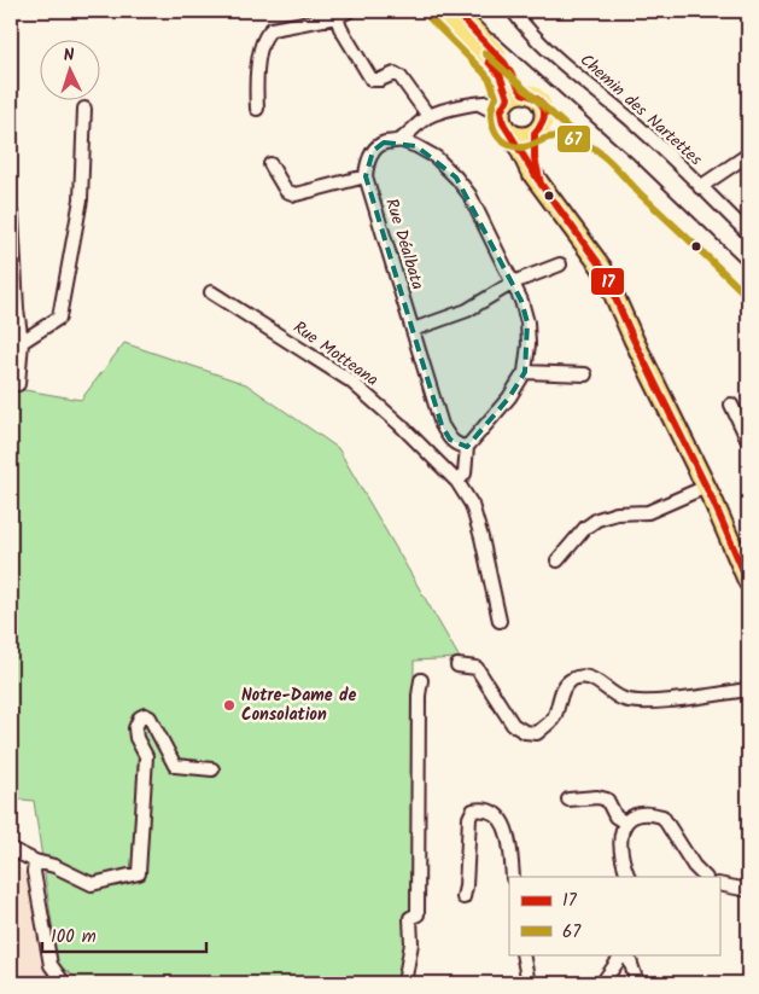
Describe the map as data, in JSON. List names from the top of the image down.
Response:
{
  "streets": {
    "street": ["Chemin des Nartettes", "Rue Déalbata", "Rue Motteana"]
  },
  "places": ["Notre-Dame de Consolation"],
  "lines": ["transit line 17", "transit line 67"],
  "legend": ["17", "67"],
  "scale_bar": "100 m",
  "north": "top"
}
